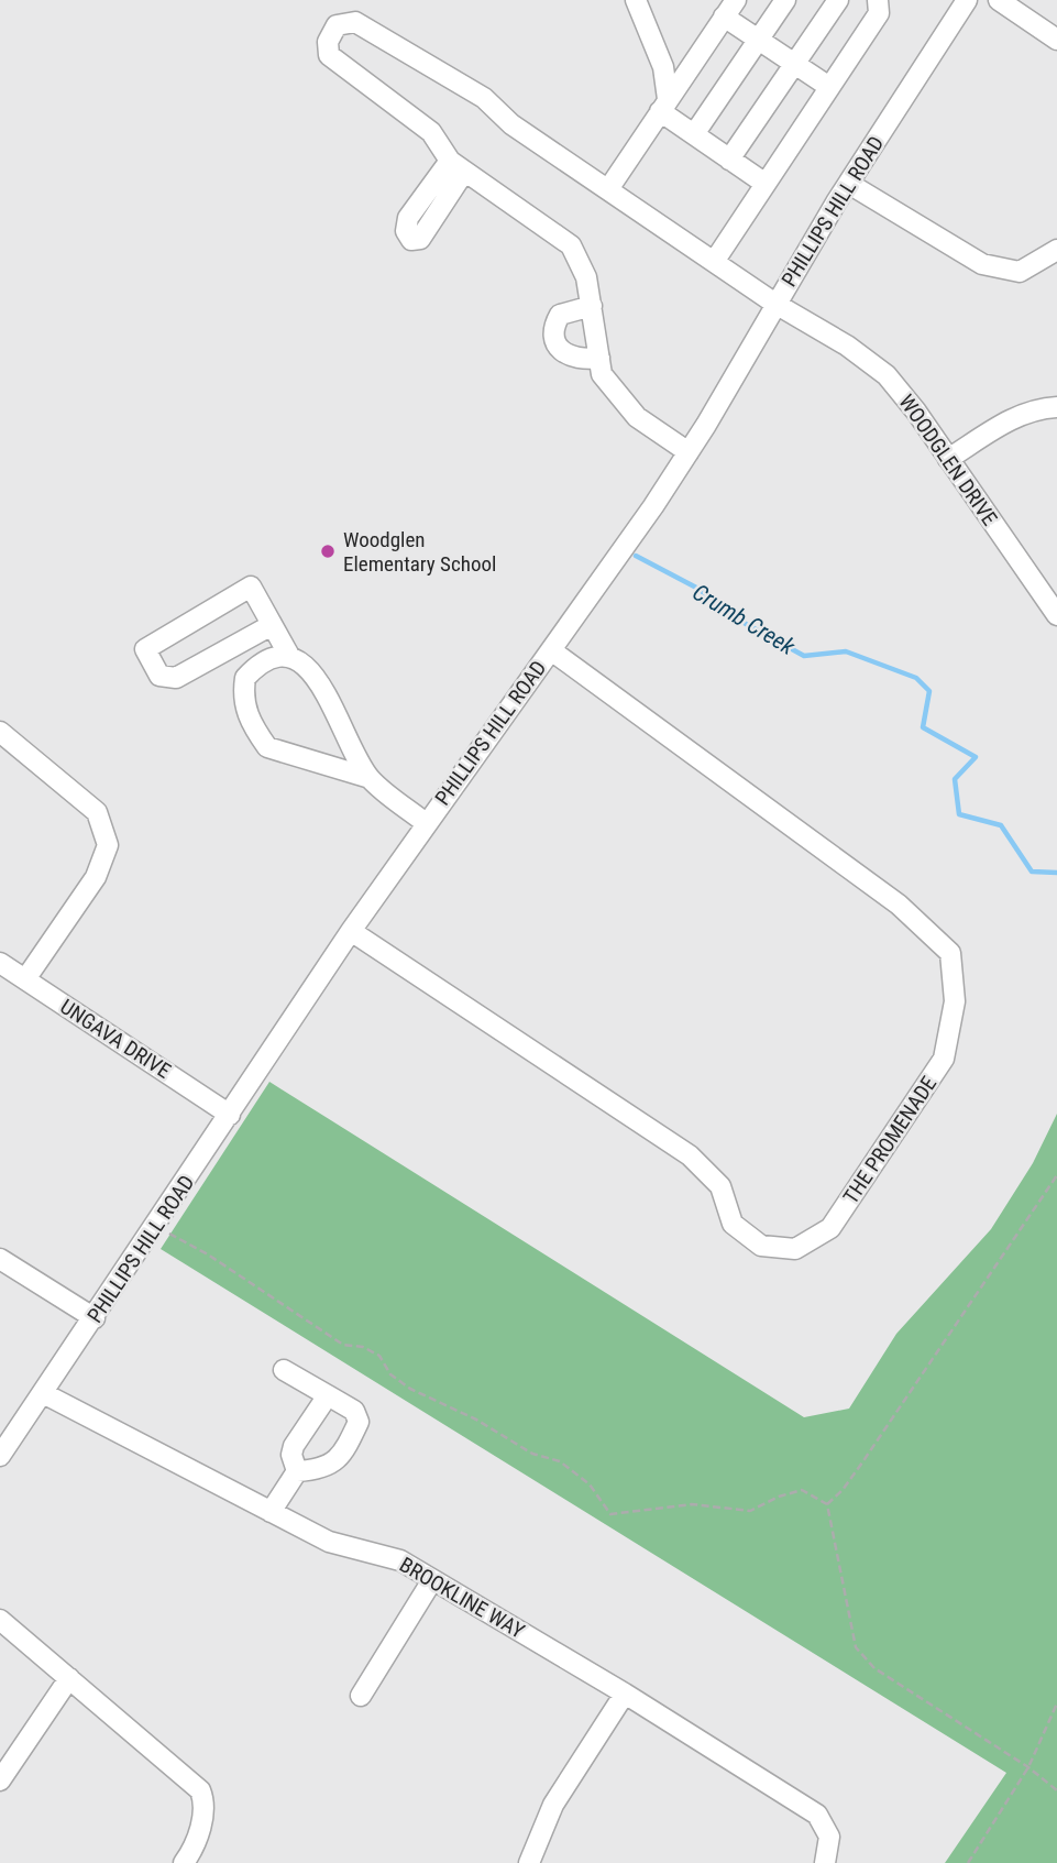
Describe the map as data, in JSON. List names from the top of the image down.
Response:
{
  "streets": {
    "street": [
      "PHILLIPS HILL ROAD",
      "WOODGLEN DRIVE",
      "UNGAVA DRIVE",
      "THE PROMENADE",
      "BROOKLINE WAY"
    ]
  },
  "crossings": [
    ["PHILLIPS HILL ROAD", "WOODGLEN DRIVE"],
    ["PHILLIPS HILL ROAD", "UNGAVA DRIVE"],
    ["PHILLIPS HILL ROAD", "THE PROMENADE"],
    ["PHILLIPS HILL ROAD", "BROOKLINE WAY"]
  ],
  "water": ["Crumb Creek"],
  "places": ["Woodglen Elementary School"]
}
